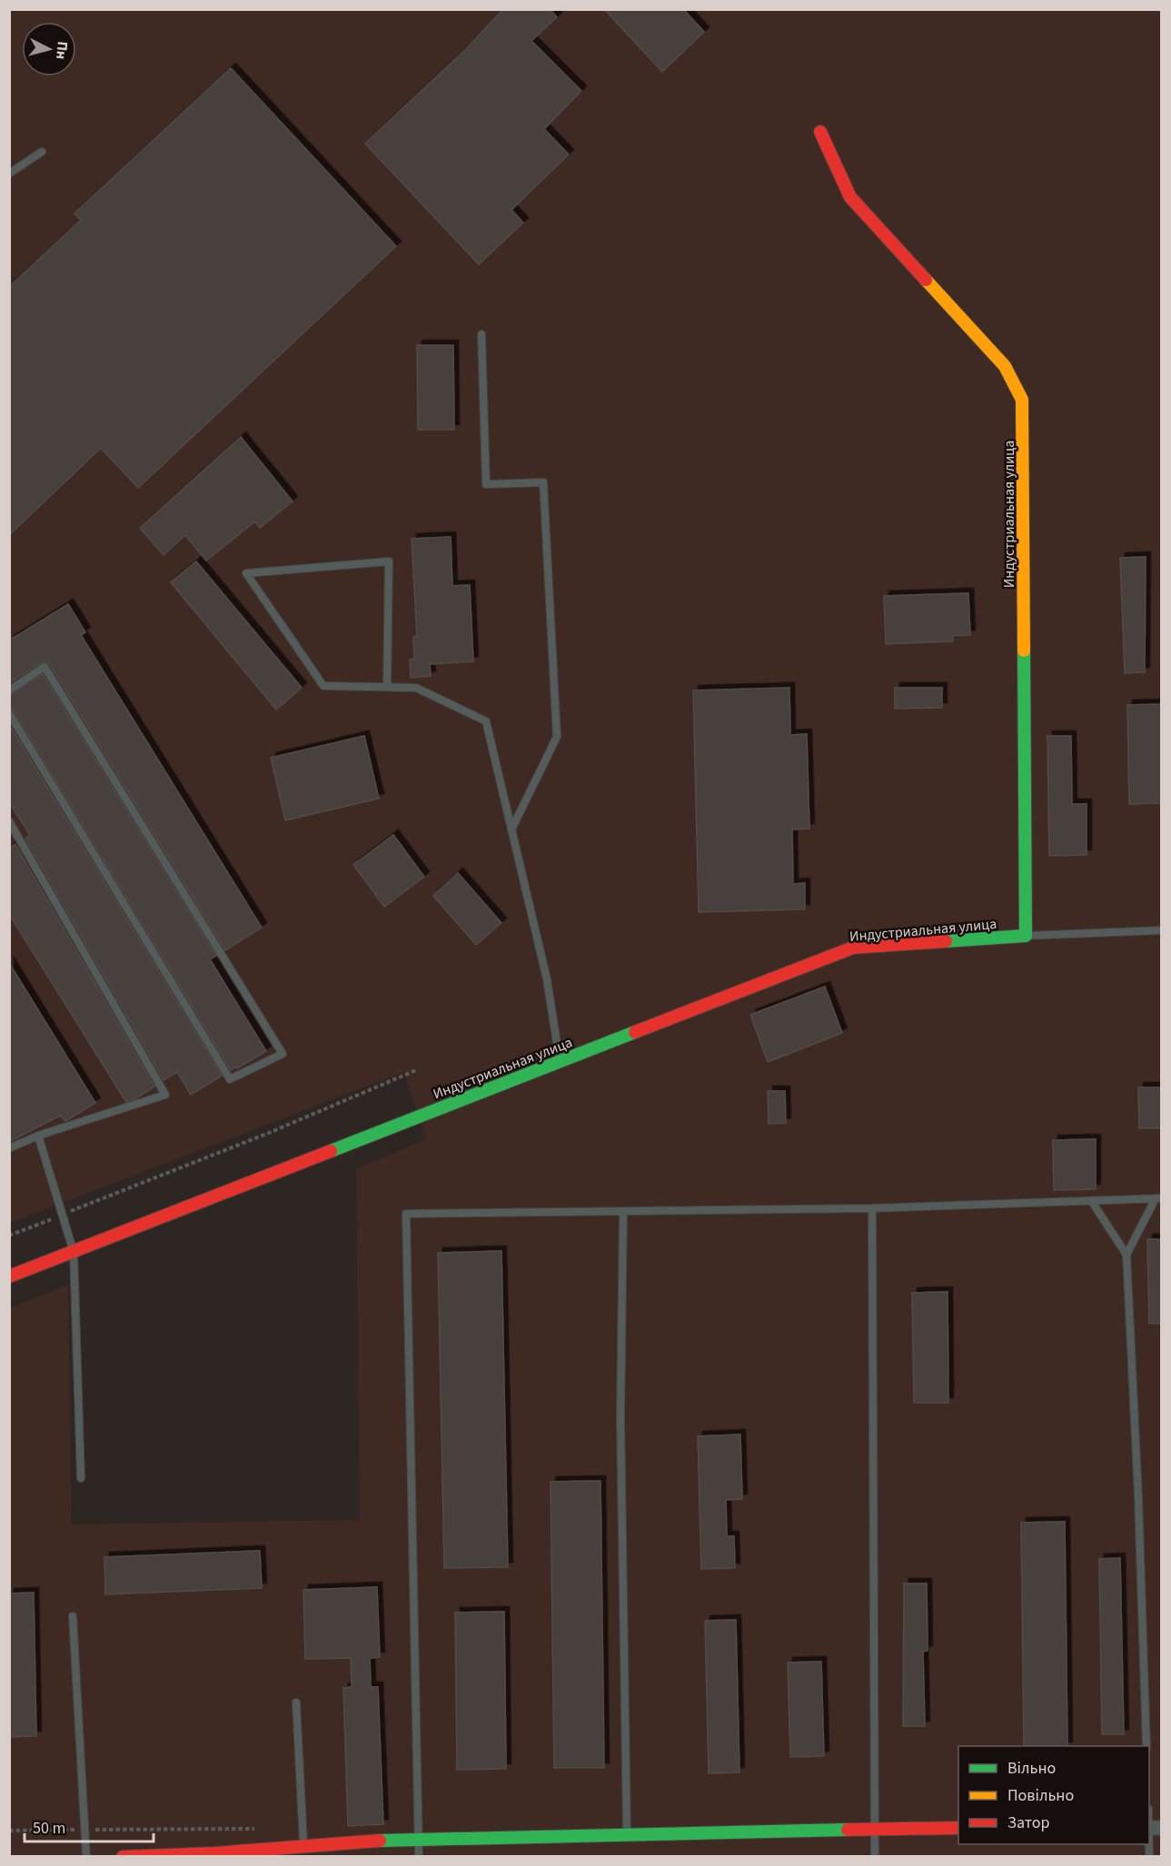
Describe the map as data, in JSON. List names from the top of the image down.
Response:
{
  "streets": {
    "street": ["Индустриальная улица"]
  },
  "legend": ["Вільно", "Повільно", "Затор"],
  "scale_bar": "50 m",
  "north": "right"
}
